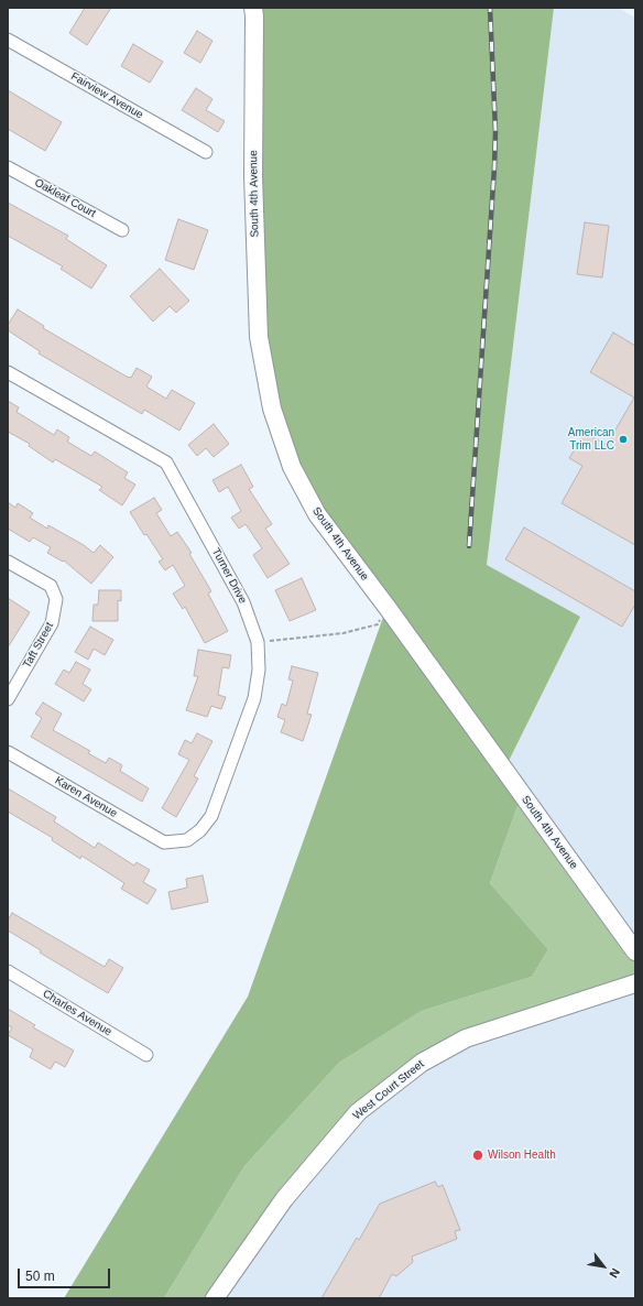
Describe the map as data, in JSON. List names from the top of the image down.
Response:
{
  "streets": {
    "street": [
      "Fairview Avenue",
      "South 4th Avenue",
      "Oakleaf Court",
      "Turner Drive",
      "Taft Street",
      "Karen Avenue",
      "Charles Avenue",
      "West Court Street"
    ]
  },
  "crossings": [
    ["Turner Drive", "Karen Avenue"]
  ],
  "places": ["American Trim LLC", "Wilson Health"],
  "scale_bar": "50 m",
  "north": "bottom right"
}
